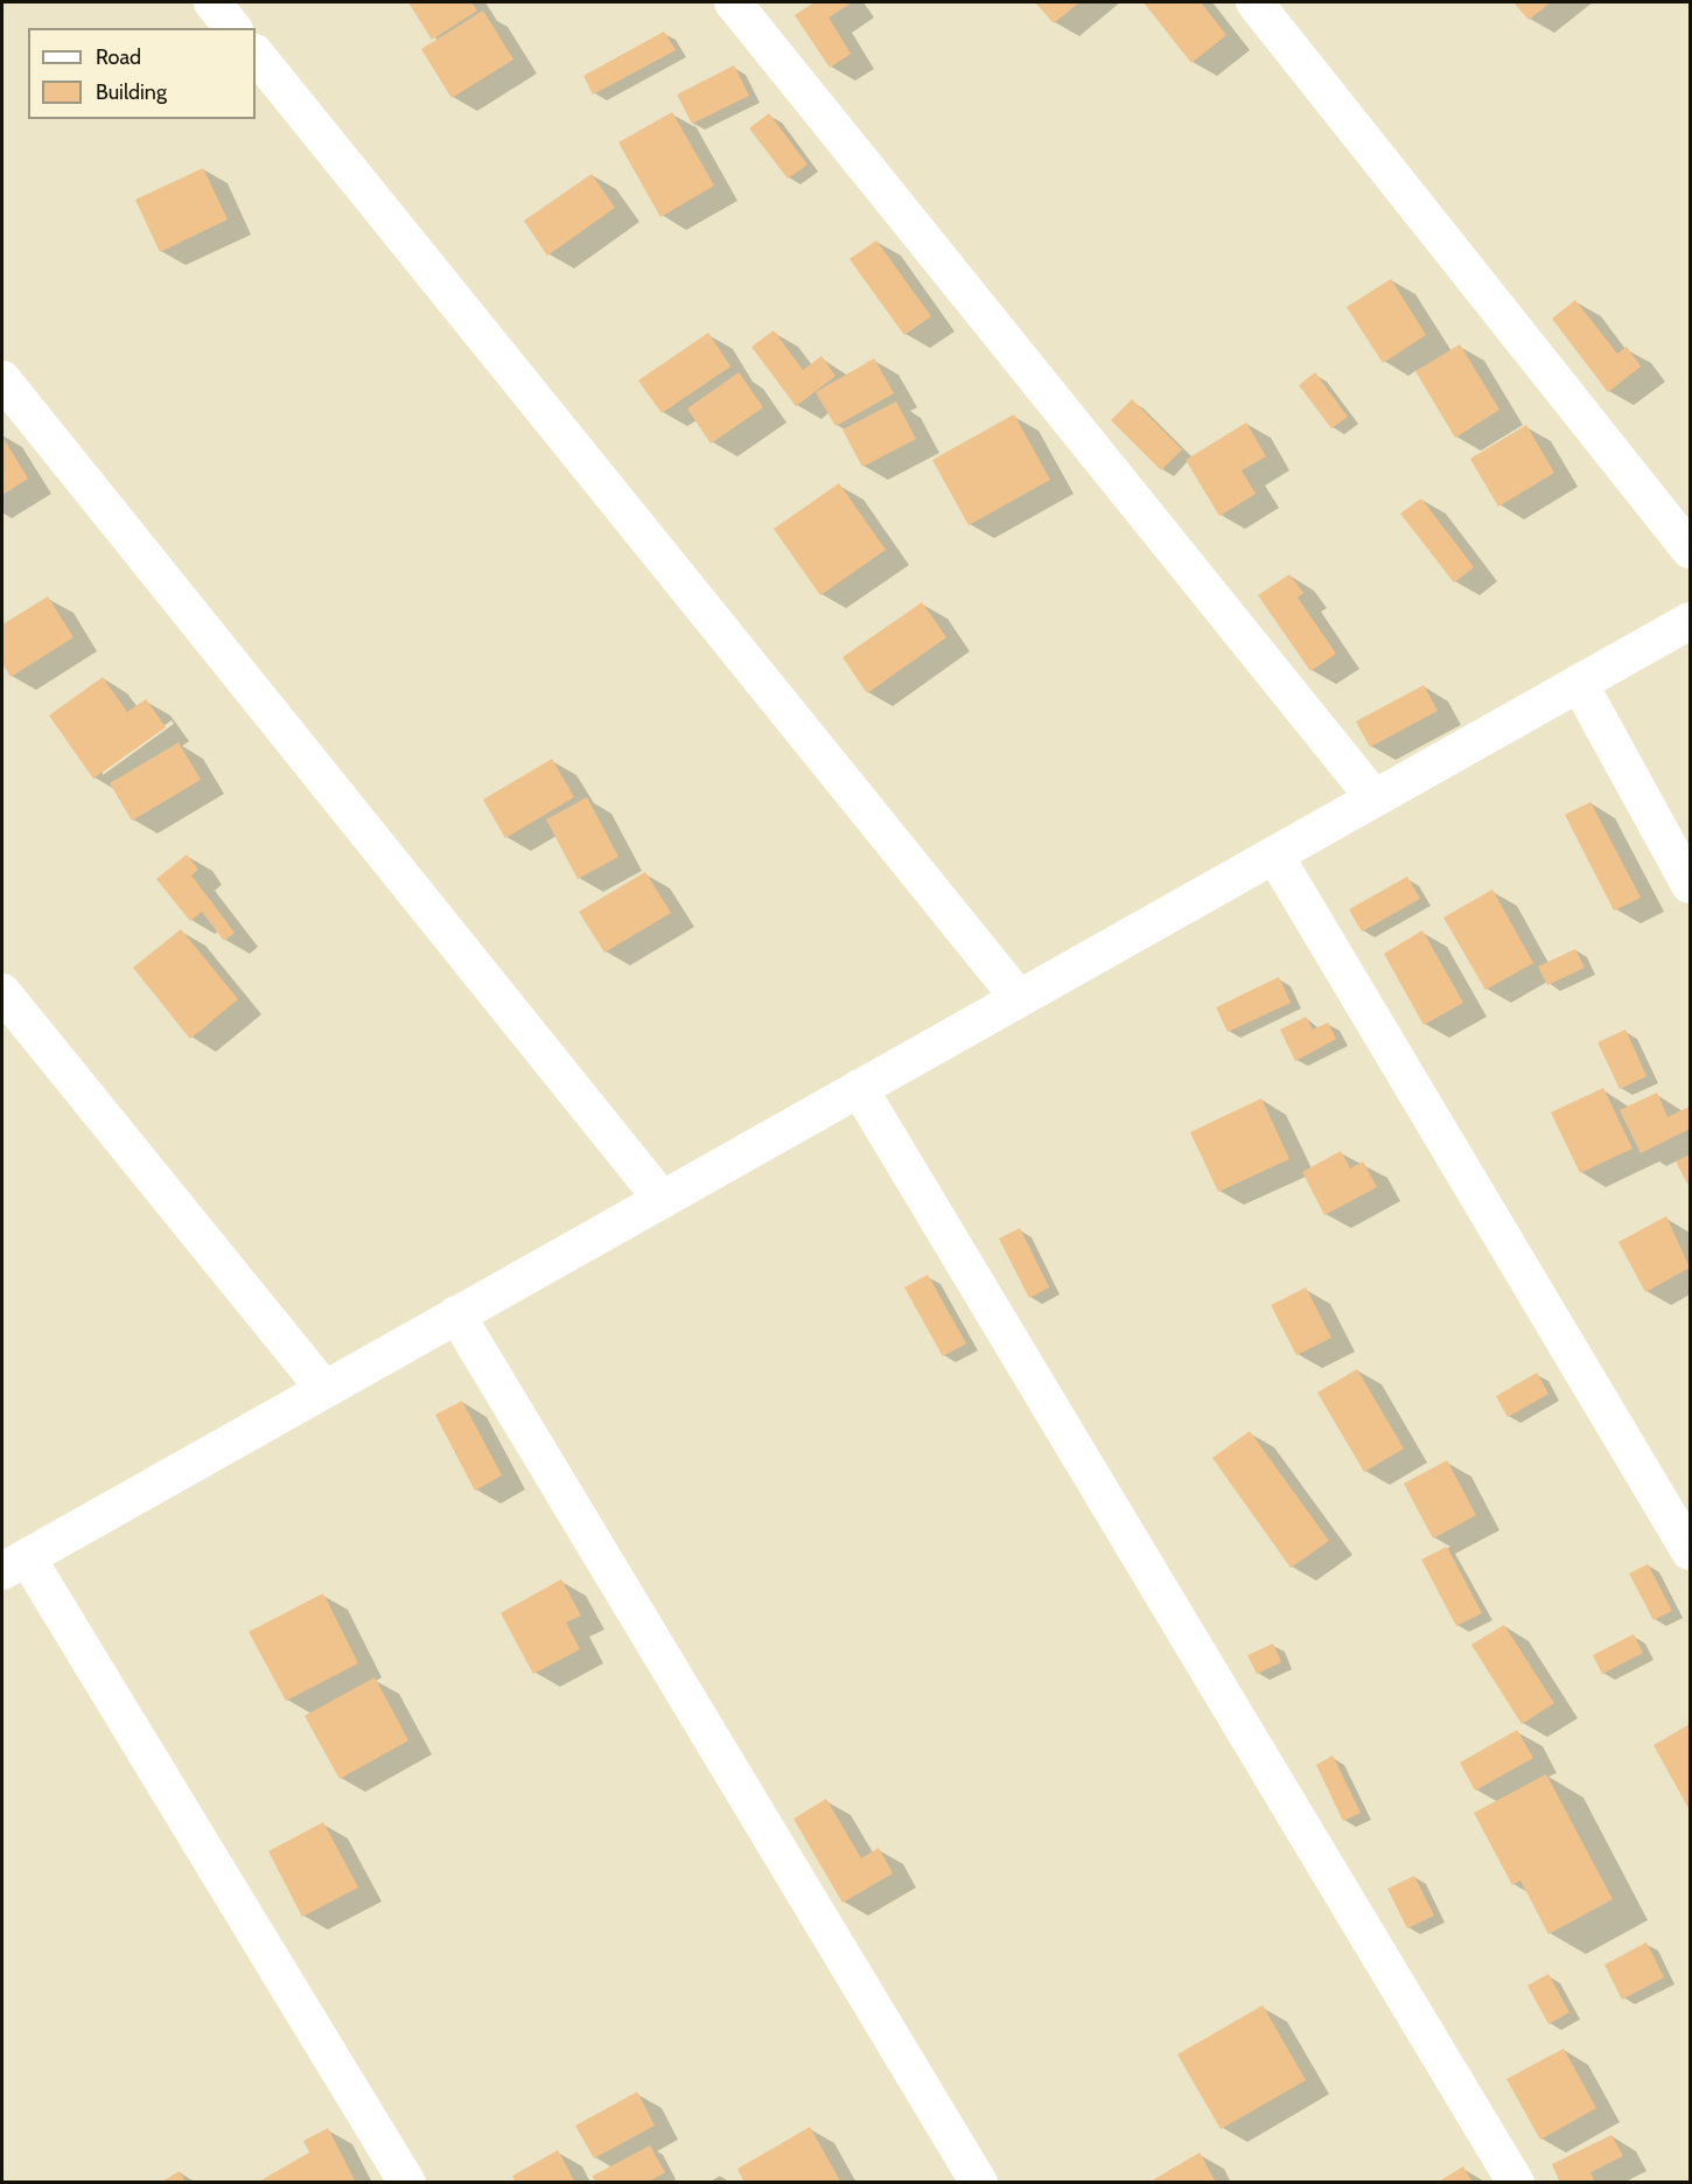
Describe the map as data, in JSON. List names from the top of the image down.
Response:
{
  "legend": ["Road", "Building"]
}
